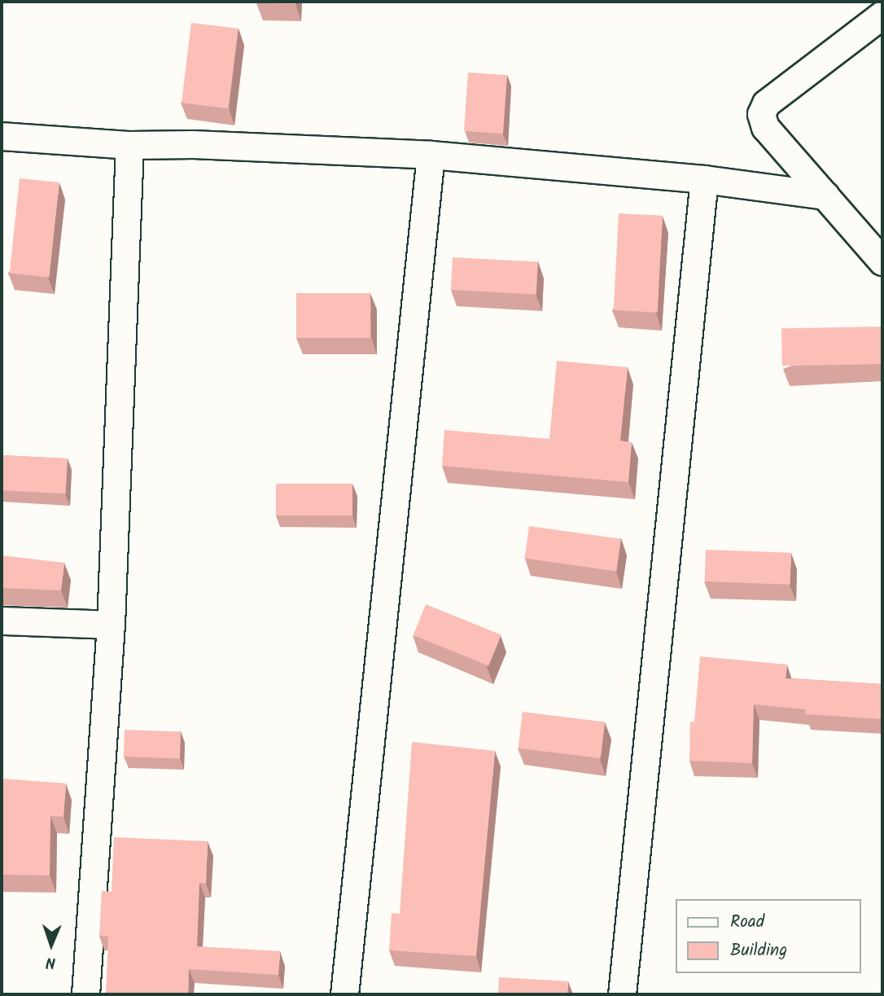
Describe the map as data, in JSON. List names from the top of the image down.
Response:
{
  "legend": ["Road", "Building"],
  "north": "bottom"
}
